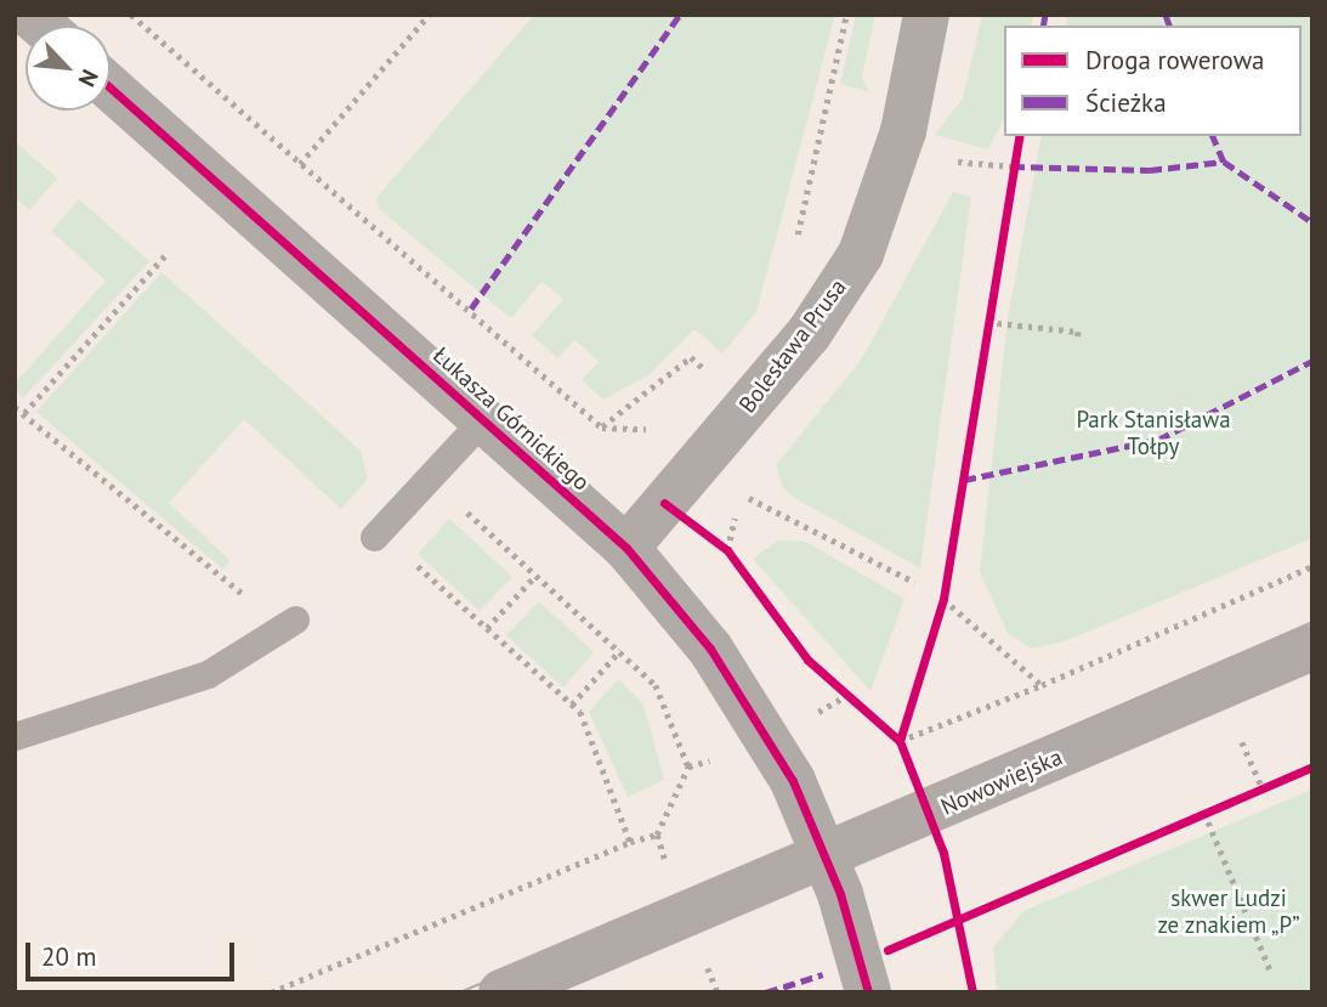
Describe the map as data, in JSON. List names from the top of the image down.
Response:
{
  "streets": {
    "street": ["Bolesława Prusa", "Łukasza Górnickiego", "Nowowiejska"]
  },
  "crossings": [
    ["Bolesława Prusa", "Łukasza Górnickiego"],
    ["Łukasza Górnickiego", "Nowowiejska"]
  ],
  "parks": ["Park Stanisława Tołpy", "skwer Ludzi ze znakiem „P”"],
  "legend": ["Droga rowerowa", "Ścieżka"],
  "scale_bar": "20 m",
  "north": "bottom right"
}
